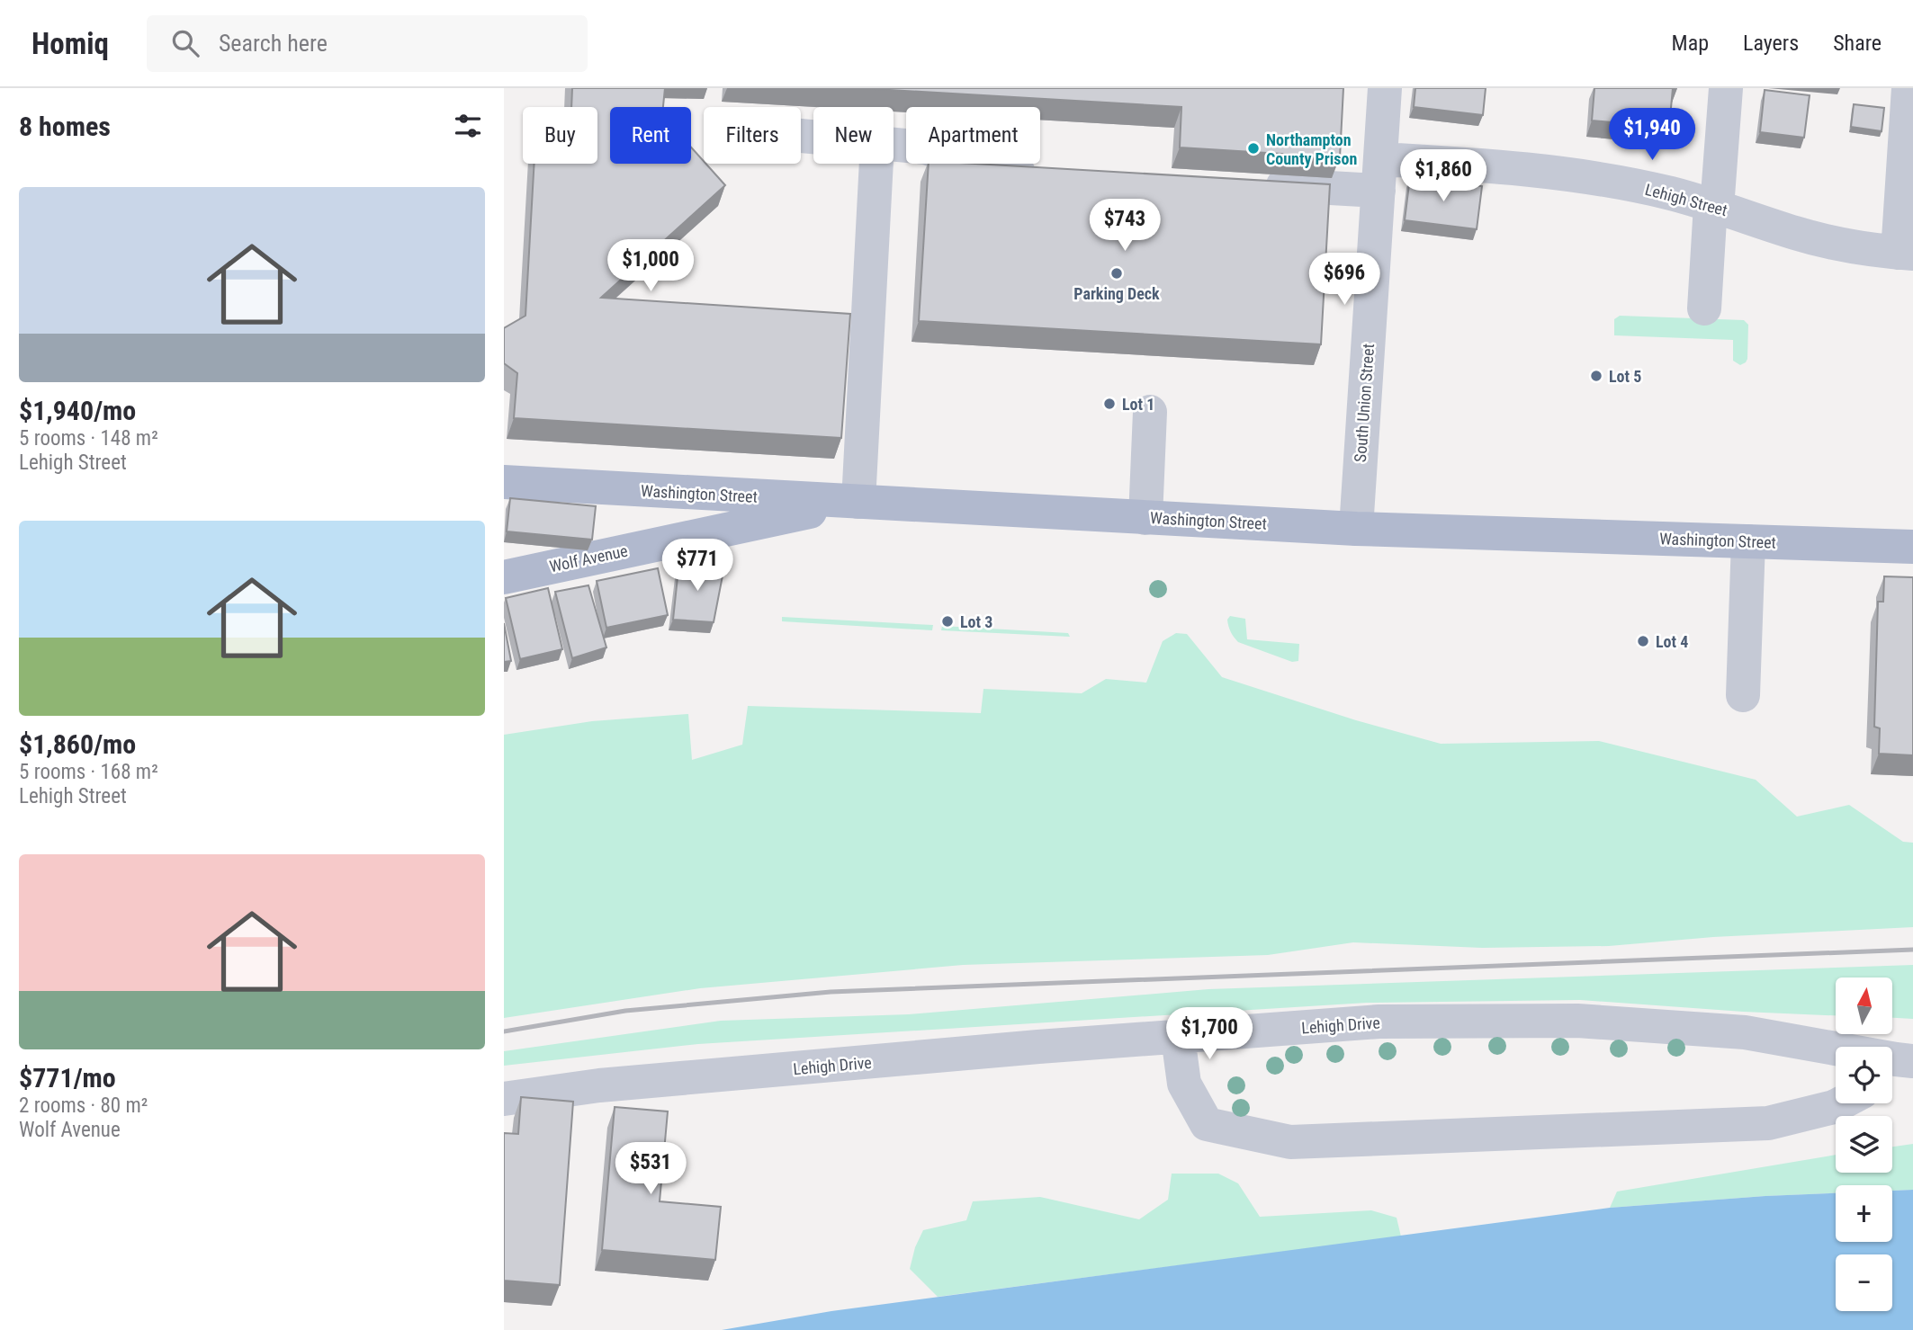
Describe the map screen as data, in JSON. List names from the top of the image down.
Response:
{
  "streets": {
    "main road": ["Washington Street", "Wolf Avenue"],
    "street": ["Lehigh Street", "South Union Street", "Lehigh Drive"]
  },
  "crossings": [
    ["Lehigh Street", "South Union Street"],
    ["South Union Street", "Washington Street"],
    ["Washington Street", "Wolf Avenue"]
  ],
  "places": [
    "Northampton County Prison",
    "Parking Deck",
    "Lot 5",
    "Lot 1",
    "Lot 3",
    "Lot 4"
  ],
  "north": "top",
  "page": {
    "header": "Homiq",
    "search": "Search here",
    "nav": ["Map", "Layers", "Share"],
    "heading": "8 homes",
    "chip": [
      "Buy",
      "Rent",
      "Filters",
      "New",
      "Apartment"
    ],
    "price": [
      "$1,940",
      "$1,860",
      "$743",
      "$1,000",
      "$696",
      "$771",
      "$1,700",
      "$531"
    ],
    "list": [
      {
        "name": "$1,940/mo",
        "note": "5 rooms · 148 m² · Lehigh Street"
      },
      {
        "name": "$1,860/mo",
        "note": "5 rooms · 168 m² · Lehigh Street"
      },
      {
        "name": "$771/mo",
        "note": "2 rooms · 80 m² · Wolf Avenue"
      }
    ],
    "map_buttons": ["+", "−"]
  }
}
